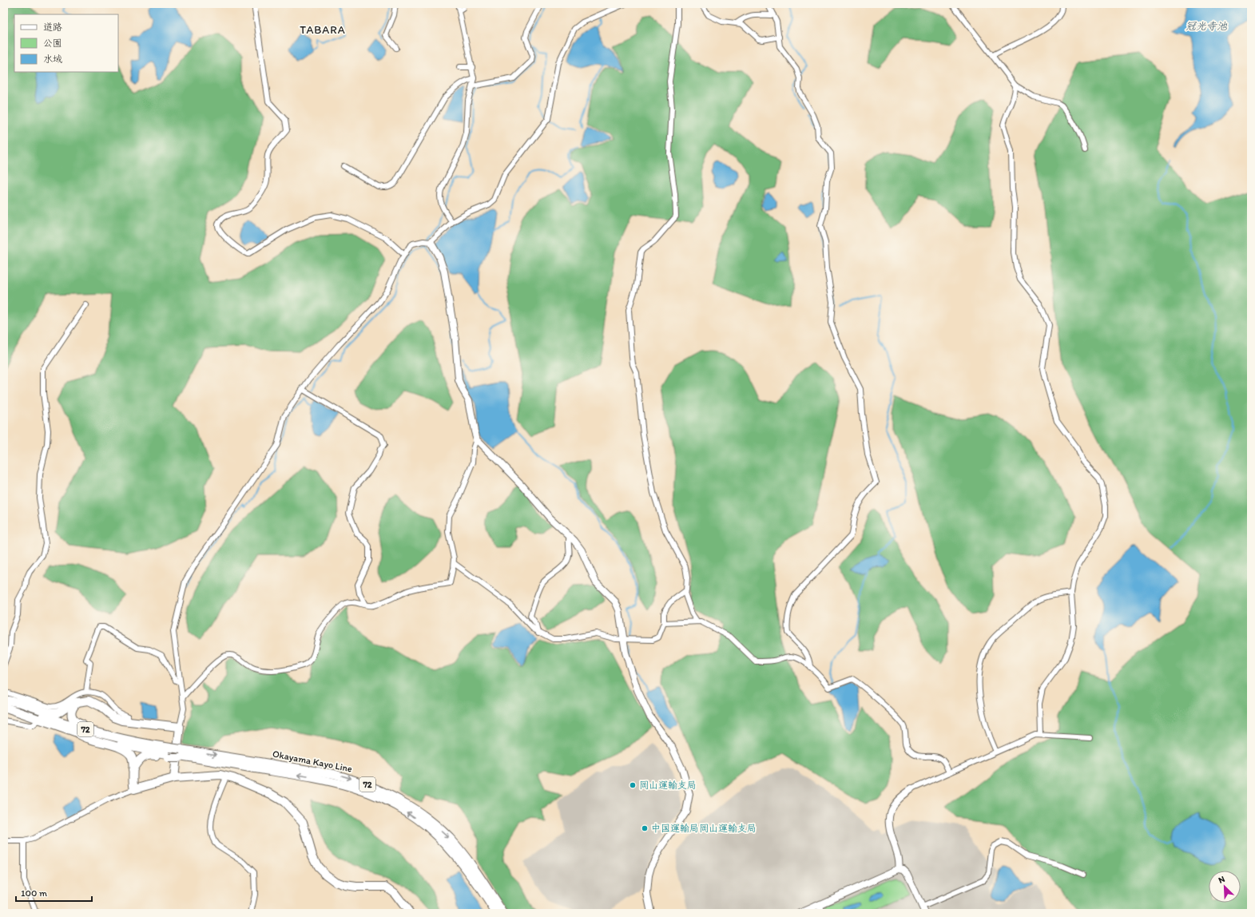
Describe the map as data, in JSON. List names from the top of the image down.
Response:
{
  "streets": {
    "main road": ["72", "Okayama Kayo Line"]
  },
  "districts": ["TABARA"],
  "water": ["冠光寺池"],
  "places": ["岡山運輸支局", "中国運輸局岡山運輸支局"],
  "legend": ["道路", "公園", "水域"],
  "scale_bar": "100 m",
  "north": "top left"
}
